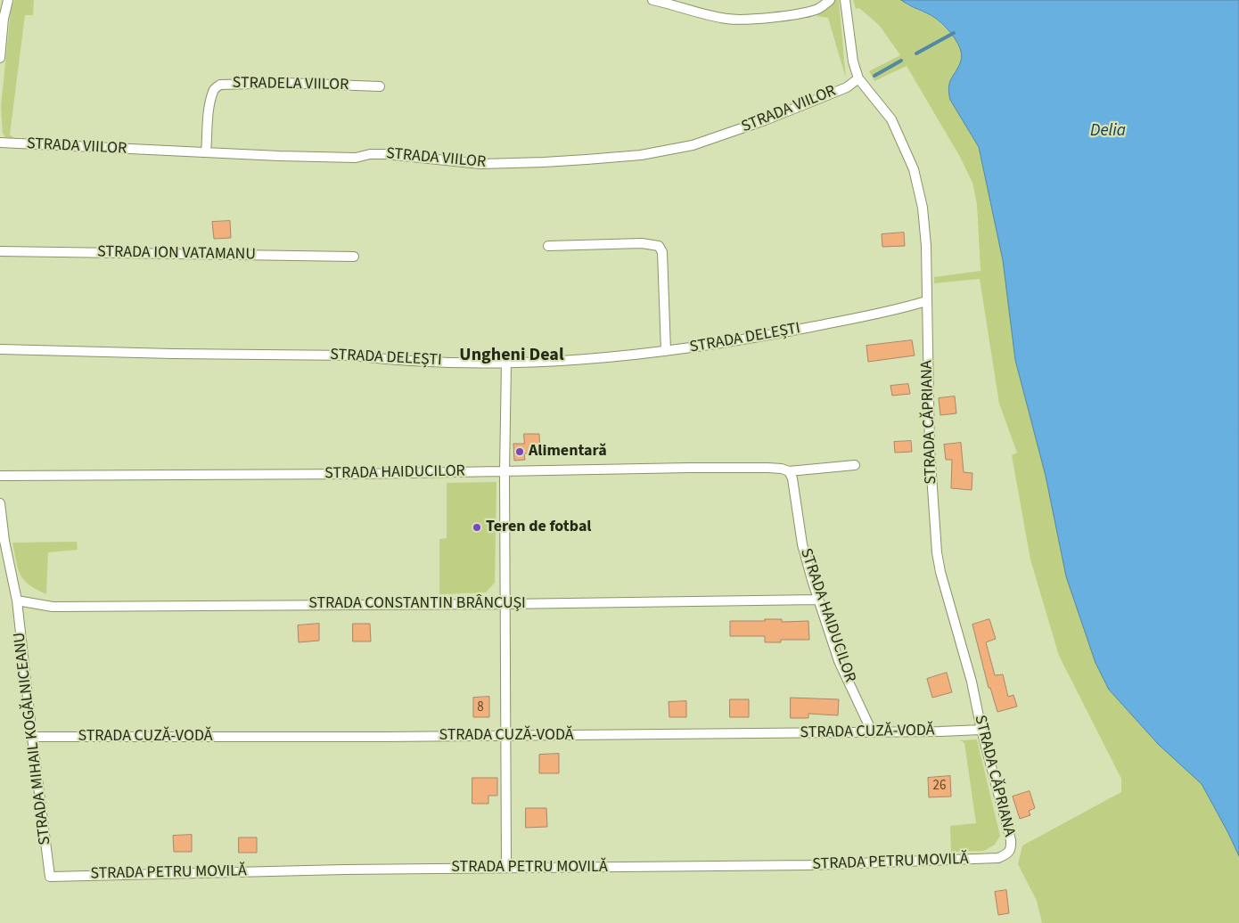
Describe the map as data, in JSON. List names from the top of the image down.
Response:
{
  "streets": {
    "street": [
      "STRADELA VIILOR",
      "STRADA VIILOR",
      "STRADA ION VATAMANU",
      "STRADA DELEȘTI",
      "STRADA CĂPRIANA",
      "STRADA HAIDUCILOR",
      "STRADA CONSTANTIN BRÂNCUŞI",
      "STRADA CUZĂ-VODĂ",
      "STRADA MIHAIL KOGĂLNICEANU",
      "STRADA PETRU MOVILĂ"
    ]
  },
  "crossings": [
    ["STRADELA VIILOR", "STRADA VIILOR"],
    ["STRADA VIILOR", "STRADA CĂPRIANA"],
    ["STRADA DELEȘTI", "STRADA CĂPRIANA"],
    ["STRADA CĂPRIANA", "STRADA CUZĂ-VODĂ"],
    ["STRADA CĂPRIANA", "STRADA PETRU MOVILĂ"],
    ["STRADA HAIDUCILOR", "STRADA CONSTANTIN BRÂNCUŞI"],
    ["STRADA HAIDUCILOR", "STRADA CUZĂ-VODĂ"],
    ["STRADA CONSTANTIN BRÂNCUŞI", "STRADA MIHAIL KOGĂLNICEANU"],
    ["STRADA CUZĂ-VODĂ", "STRADA MIHAIL KOGĂLNICEANU"],
    ["STRADA MIHAIL KOGĂLNICEANU", "STRADA PETRU MOVILĂ"]
  ],
  "districts": ["Ungheni Deal"],
  "water": ["Delia"],
  "places": ["Alimentară", "Teren de fotbal"],
  "house_numbers": ["8", "26"]
}
